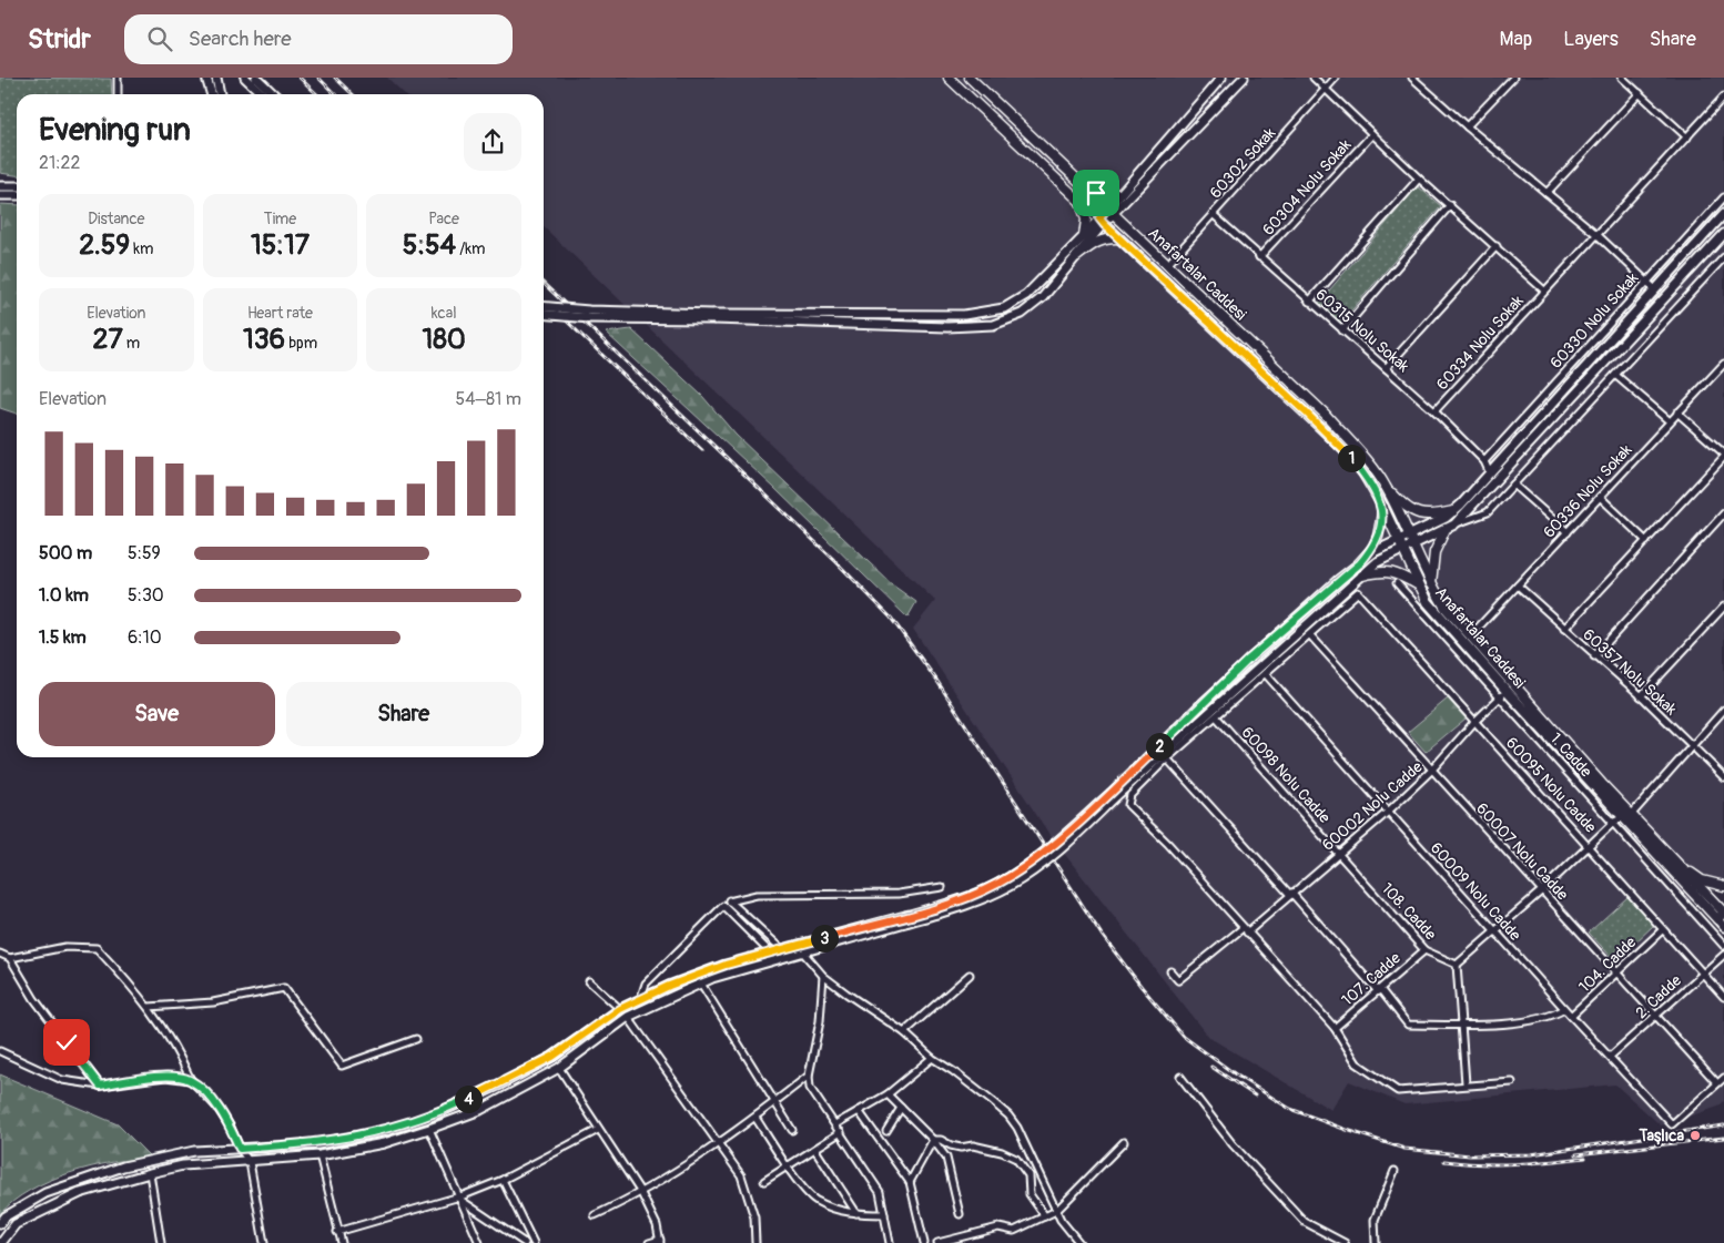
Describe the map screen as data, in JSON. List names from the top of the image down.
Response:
{
  "streets": {
    "main road": ["Anafartalar Caddesi"],
    "street": [
      "60302 Sokak",
      "60304 Nolu Sokak",
      "60330 Nolu Sokak",
      "60315 Nolu Sokak",
      "60334 Nolu Sokak",
      "60336 Nolu Sokak",
      "60357 Nolu Sokak",
      "1. Cadde",
      "60098 Nolu Cadde",
      "60095 Nolu Cadde",
      "60002 Nolu Cadde",
      "60007 Nolu Cadde",
      "60009 Nolu Cadde",
      "108. Cadde",
      "104. Cadde",
      "107. Cadde",
      "2. Cadde"
    ]
  },
  "crossings": [
    ["60302 Sokak", "Anafartalar Caddesi"],
    ["60302 Sokak", "60315 Nolu Sokak"],
    ["60304 Nolu Sokak", "60315 Nolu Sokak"],
    ["Anafartalar Caddesi", "60336 Nolu Sokak"],
    ["Anafartalar Caddesi", "1. Cadde"],
    ["Anafartalar Caddesi", "60002 Nolu Cadde"],
    ["60330 Nolu Sokak", "60315 Nolu Sokak"],
    ["60315 Nolu Sokak", "60334 Nolu Sokak"],
    ["60336 Nolu Sokak", "60357 Nolu Sokak"],
    ["1. Cadde", "60002 Nolu Cadde"],
    ["60098 Nolu Cadde", "60002 Nolu Cadde"],
    ["60098 Nolu Cadde", "108. Cadde"],
    ["60095 Nolu Cadde", "60002 Nolu Cadde"],
    ["60095 Nolu Cadde", "60007 Nolu Cadde"],
    ["60095 Nolu Cadde", "104. Cadde"],
    ["60095 Nolu Cadde", "2. Cadde"],
    ["60002 Nolu Cadde", "60007 Nolu Cadde"],
    ["60002 Nolu Cadde", "60009 Nolu Cadde"],
    ["60002 Nolu Cadde", "108. Cadde"],
    ["60007 Nolu Cadde", "60009 Nolu Cadde"],
    ["60007 Nolu Cadde", "104. Cadde"],
    ["60007 Nolu Cadde", "2. Cadde"],
    ["60009 Nolu Cadde", "104. Cadde"],
    ["60009 Nolu Cadde", "2. Cadde"],
    ["108. Cadde", "107. Cadde"]
  ],
  "places": ["Taşlıca"],
  "page": {
    "header": "Stridr",
    "search": "Search here",
    "nav": ["Map", "Layers", "Share"],
    "heading": ["Evening run", "21:22"],
    "stats": [
      ["Distance", "2.59 km"],
      ["Time", "15:17"],
      ["Pace", "5:54 /km"],
      ["Elevation", "27 m"],
      ["Heart rate", "136 bpm"],
      ["kcal", "180"]
    ],
    "chart": ["Elevation", "54–81 m"],
    "pins": [
      "1",
      "2",
      "3",
      "4"
    ],
    "list": [
      {
        "name": "500 m",
        "note": "5:59"
      },
      {
        "name": "1.0 km",
        "note": "5:30"
      },
      {
        "name": "1.5 km",
        "note": "6:10"
      }
    ],
    "buttons": ["Save", "Share"]
  }
}
